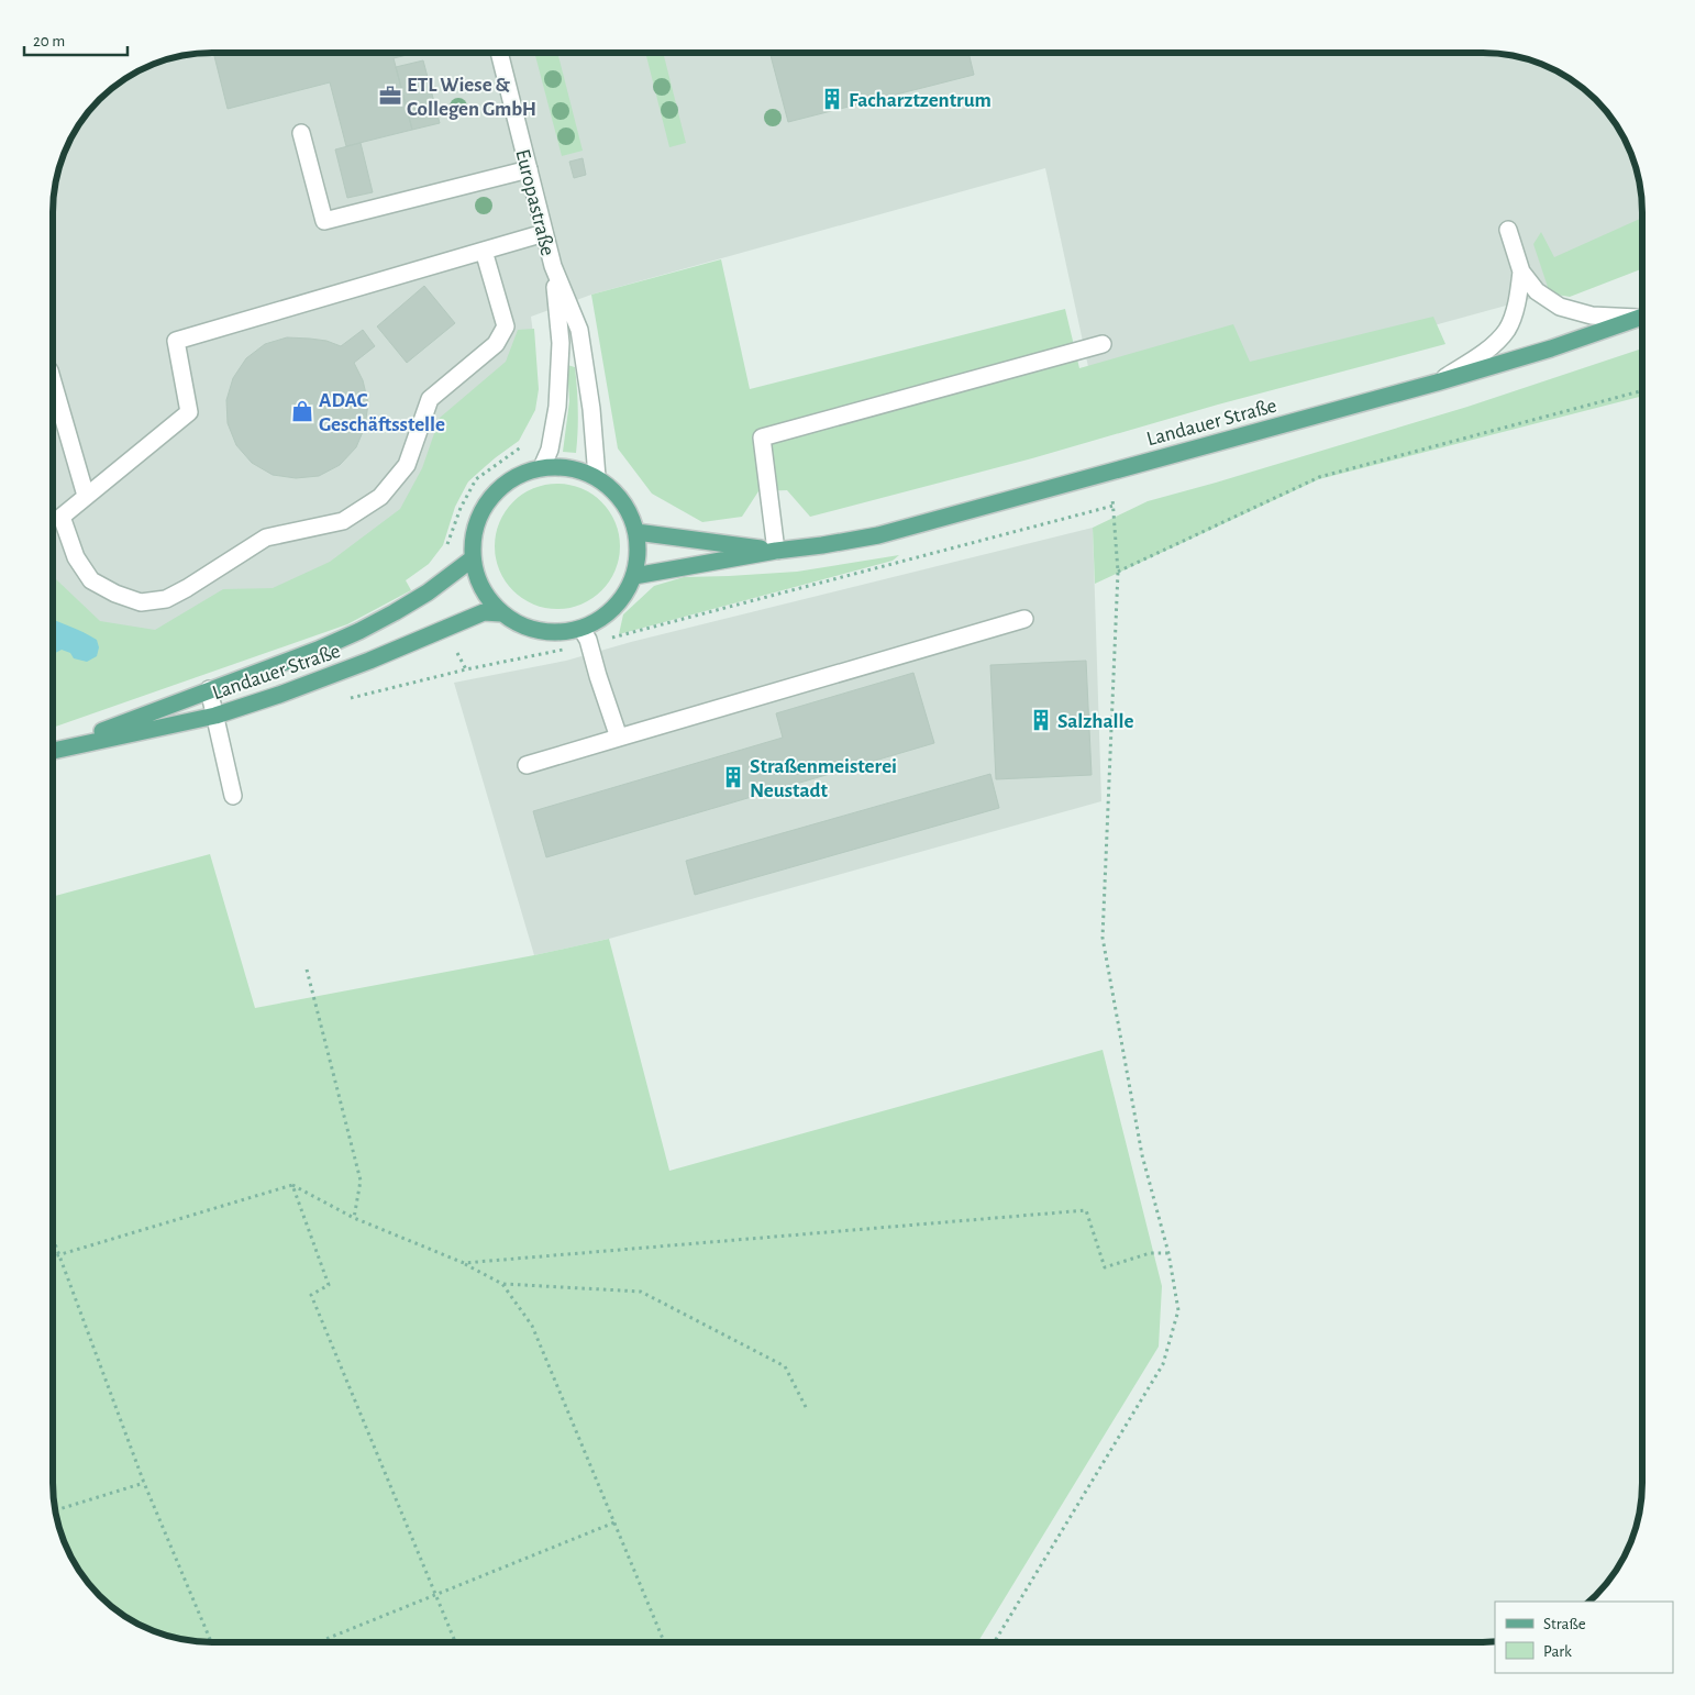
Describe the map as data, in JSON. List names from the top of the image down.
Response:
{
  "streets": {
    "main road": ["Landauer Straße"],
    "street": ["Europastraße"]
  },
  "crossings": [
    ["Europastraße", "Landauer Straße"]
  ],
  "places": {
    "office": ["ETL Wiese & Collegen GmbH"],
    "building": ["Facharztzentrum", "Salzhalle", "Straßenmeisterei Neustadt"],
    "shop": ["ADAC Geschäftsstelle"]
  },
  "legend": ["Straße", "Park"],
  "scale_bar": "20 m"
}
